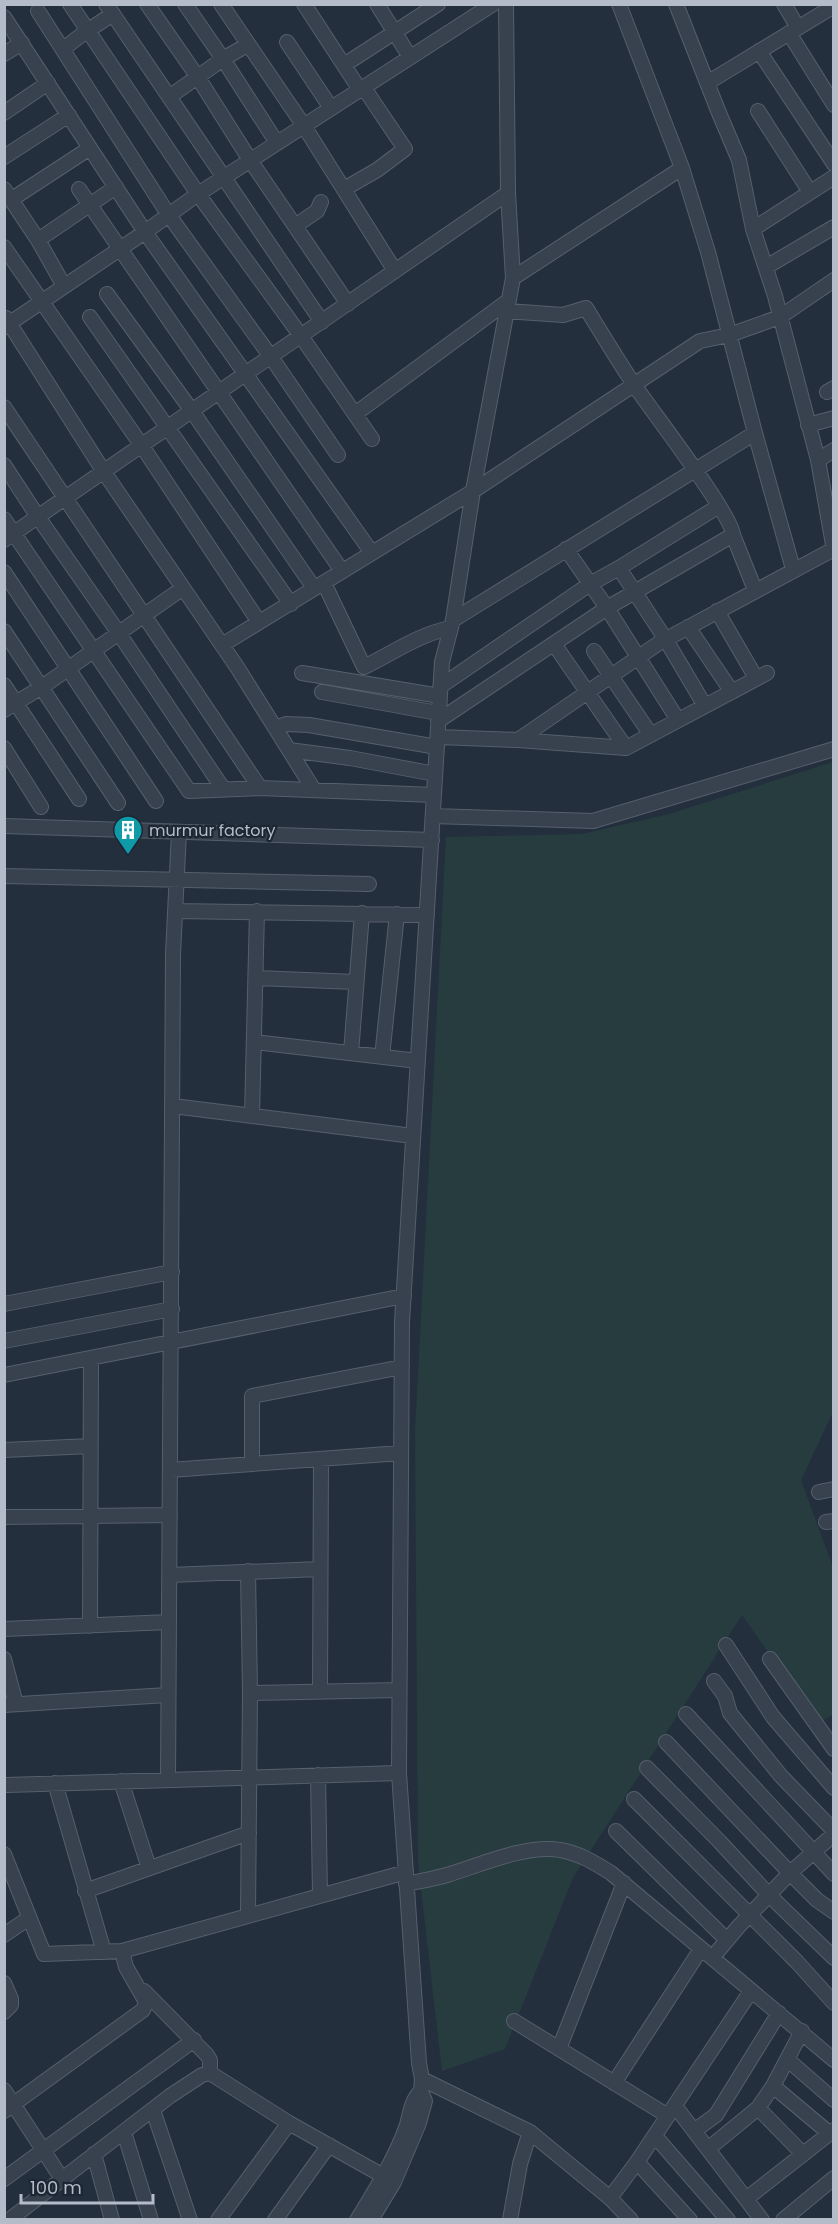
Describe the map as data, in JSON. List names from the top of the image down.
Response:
{
  "places": {
    "building": ["murmur factory"]
  },
  "scale_bar": "100 m"
}
